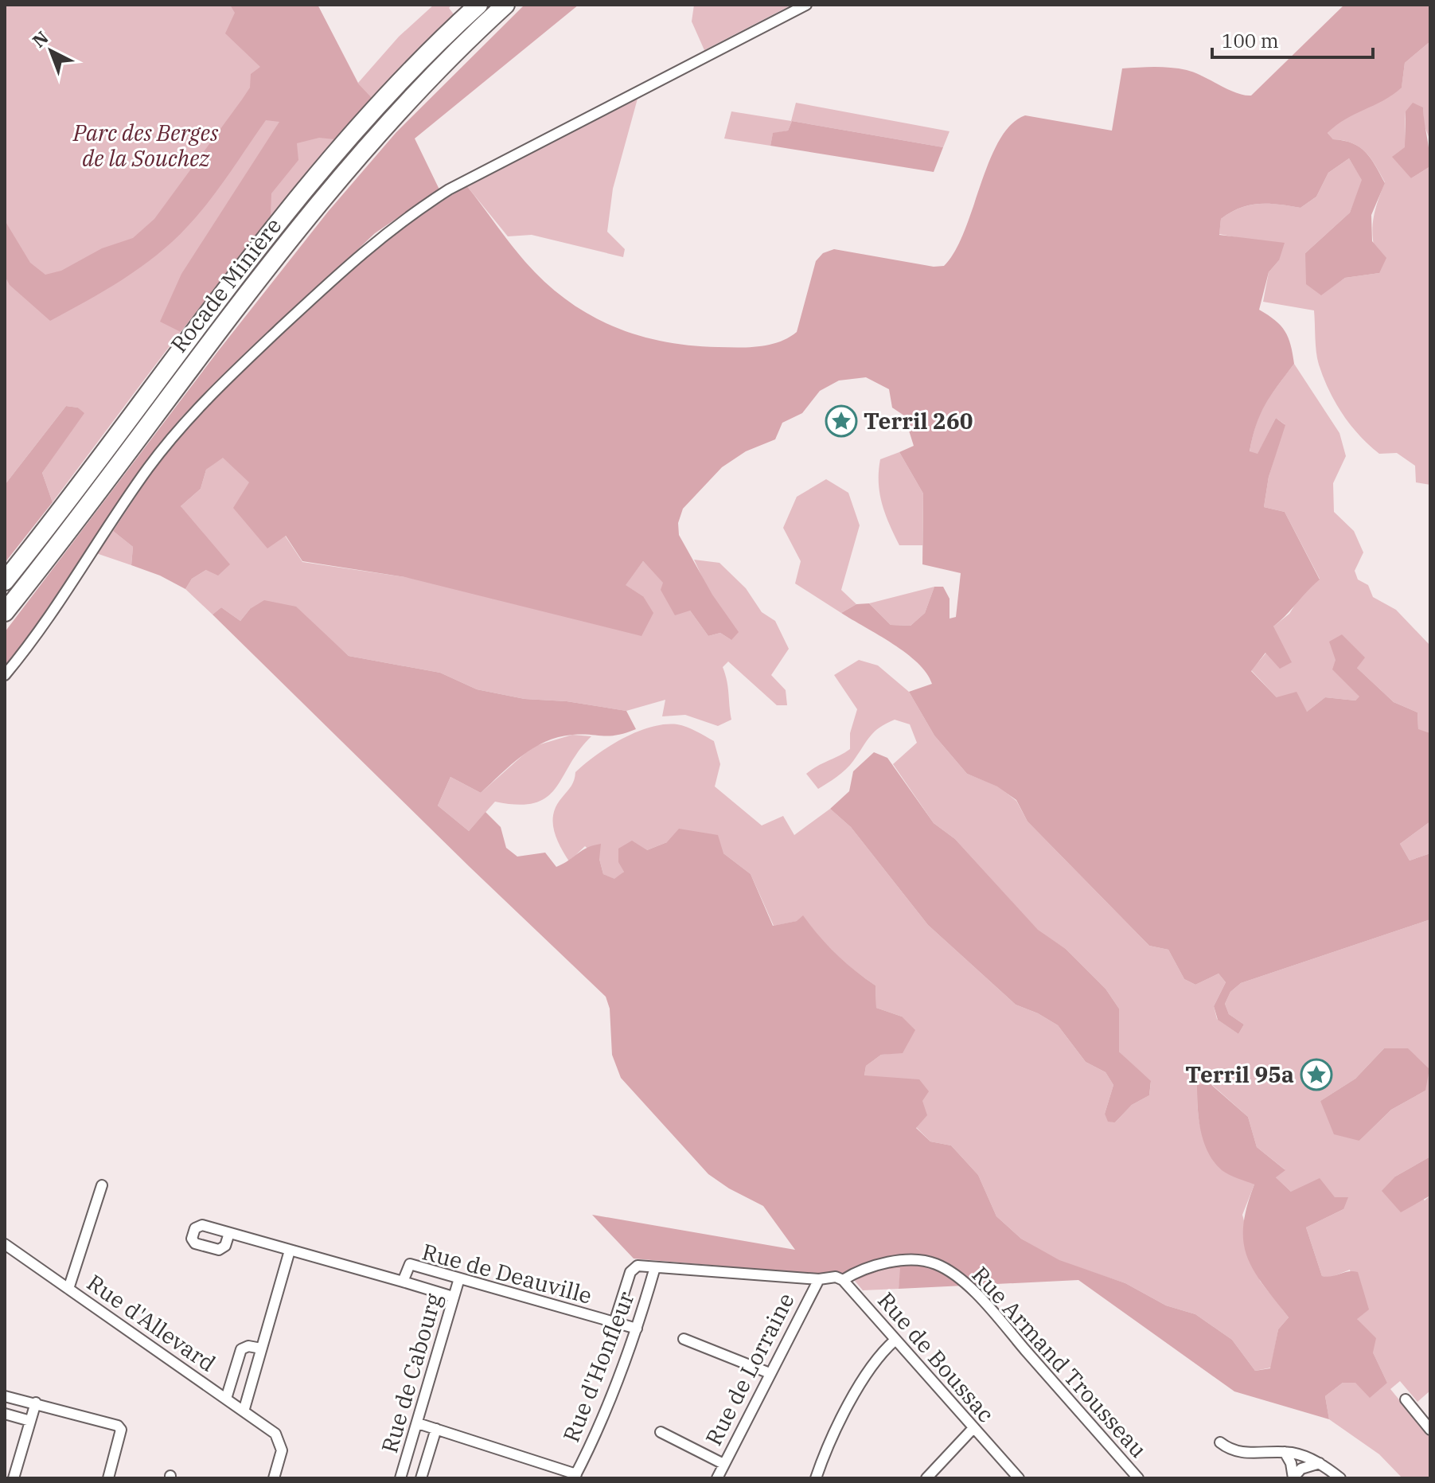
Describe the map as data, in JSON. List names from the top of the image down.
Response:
{
  "streets": {
    "highway": ["Rocade Minière"],
    "street": [
      "Rue de Deauville",
      "Rue d'Allevard",
      "Rue de Boussac",
      "Rue Armand Trousseau",
      "Rue d'Honfleur",
      "Rue de Lorraine",
      "Rue de Cabourg"
    ]
  },
  "crossings": [
    ["Rue de Deauville", "Rue d'Honfleur"],
    ["Rue de Deauville", "Rue de Cabourg"],
    ["Rue de Boussac", "Rue Armand Trousseau"]
  ],
  "parks": ["Parc des Berges de la Souchez"],
  "places": {
    "place": ["Terril 260", "Terril 95a"]
  },
  "scale_bar": "100 m",
  "north": "top left"
}
